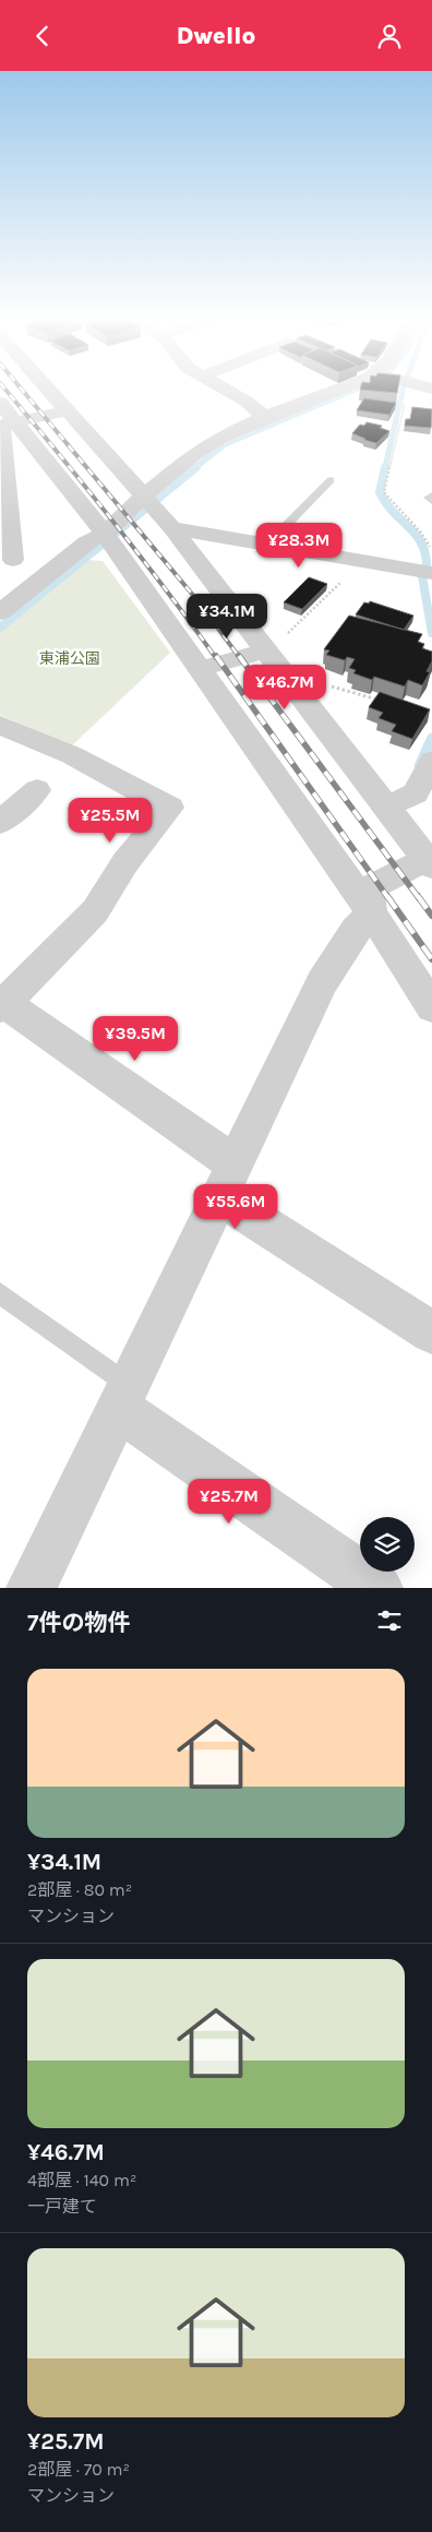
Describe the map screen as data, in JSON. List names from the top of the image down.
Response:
{
  "parks": ["東浦公園"],
  "page": {
    "header": "Dwello",
    "price": [
      "¥28.3M",
      "¥34.1M",
      "¥46.7M",
      "¥25.5M",
      "¥39.5M",
      "¥55.6M",
      "¥25.7M"
    ],
    "heading": "7件の物件",
    "list": [
      {
        "name": "¥34.1M",
        "note": "2部屋 · 80 m² · マンション"
      },
      {
        "name": "¥46.7M",
        "note": "4部屋 · 140 m² · 一戸建て"
      },
      {
        "name": "¥25.7M",
        "note": "2部屋 · 70 m² · マンション"
      }
    ]
  }
}
